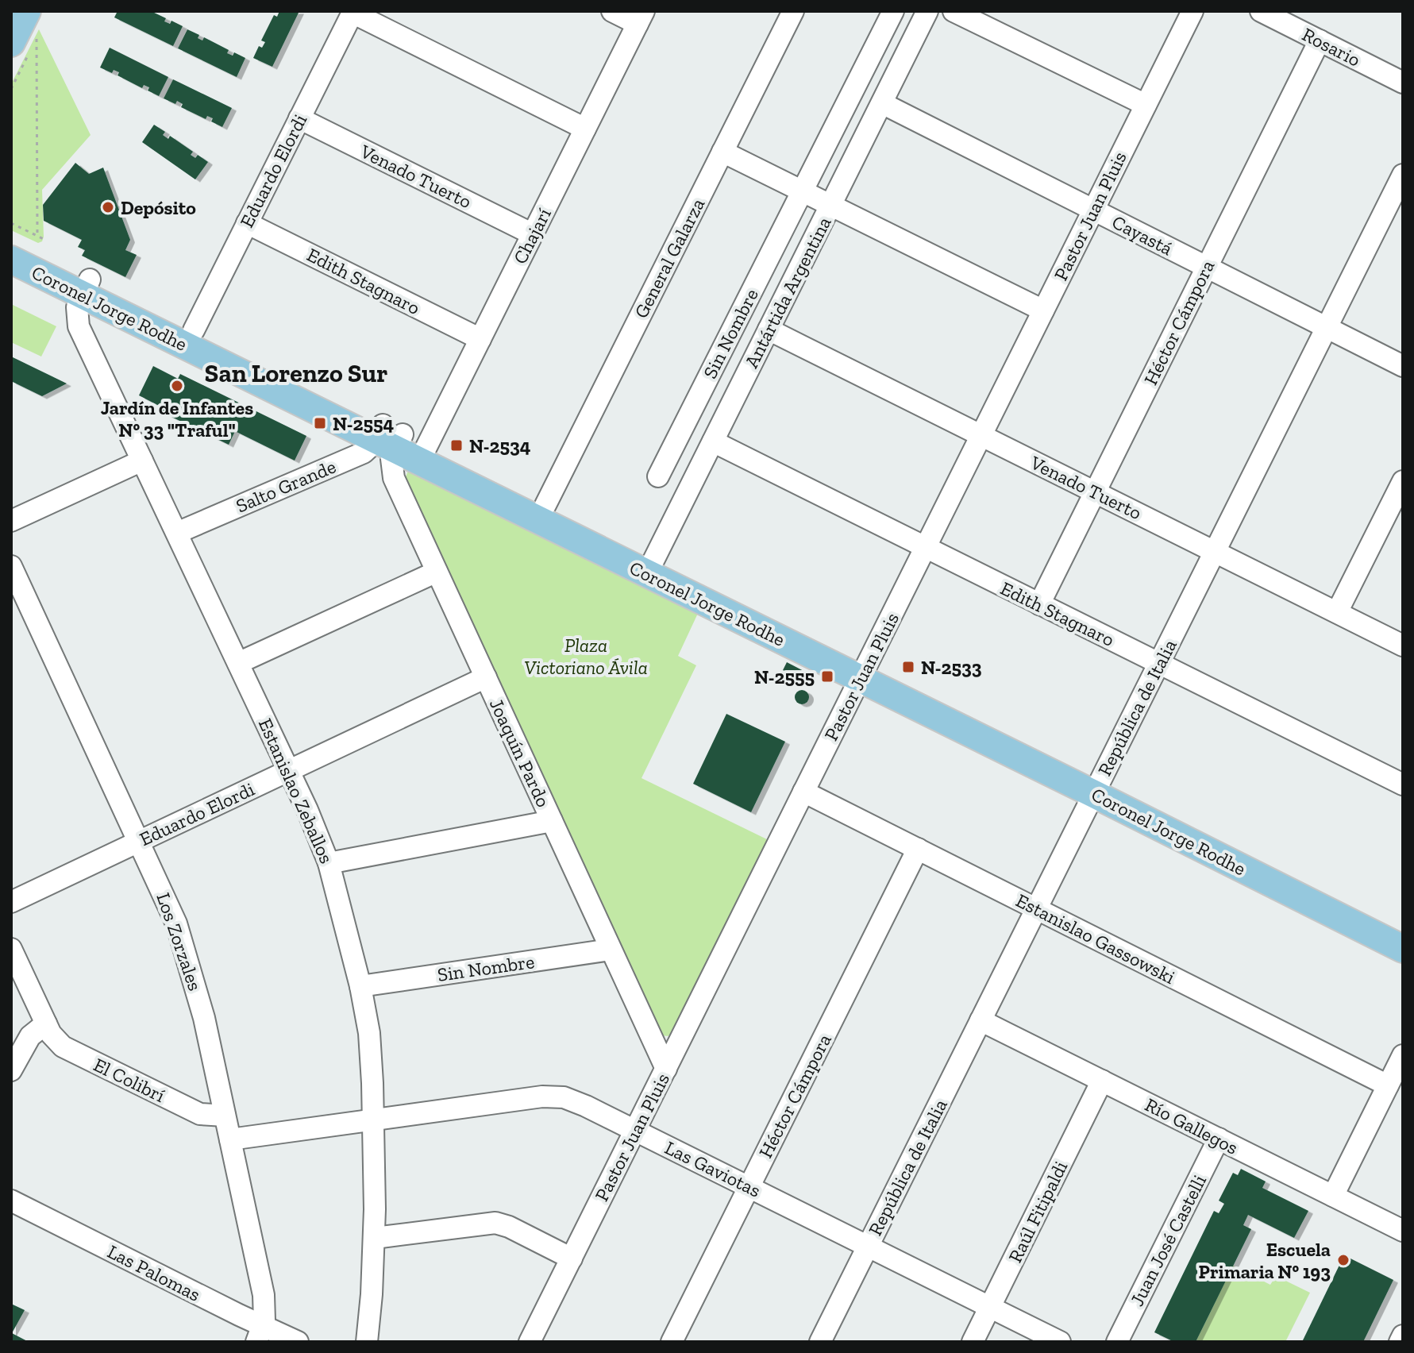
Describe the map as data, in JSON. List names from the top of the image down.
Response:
{
  "streets": {
    "main road": ["Coronel Jorge Rodhe"],
    "street": [
      "Rosario",
      "Eduardo Elordi",
      "Venado Tuerto",
      "Pastor Juan Pluis",
      "Cayastá",
      "Chajarí",
      "General Galarza",
      "Edith Stagnaro",
      "Antártida Argentina",
      "Héctor Cámpora",
      "Sin Nombre",
      "Salto Grande",
      "República de Italia",
      "Joaquín Pardo",
      "Estanislao Zeballos",
      "Estanislao Gassowski",
      "Los Zorzales",
      "El Colibrí",
      "Río Gallegos",
      "Las Gaviotas",
      "Raúl Fitipaldi",
      "Juan José Castelli",
      "Las Palomas"
    ]
  },
  "crossings": [
    ["Rosario", "Héctor Cámpora"],
    ["Eduardo Elordi", "Venado Tuerto"],
    ["Eduardo Elordi", "Edith Stagnaro"],
    ["Eduardo Elordi", "Coronel Jorge Rodhe"],
    ["Eduardo Elordi", "Joaquín Pardo"],
    ["Eduardo Elordi", "Estanislao Zeballos"],
    ["Eduardo Elordi", "Los Zorzales"],
    ["Venado Tuerto", "Pastor Juan Pluis"],
    ["Venado Tuerto", "Chajarí"],
    ["Venado Tuerto", "Antártida Argentina"],
    ["Venado Tuerto", "Héctor Cámpora"],
    ["Venado Tuerto", "República de Italia"],
    ["Pastor Juan Pluis", "Cayastá"],
    ["Pastor Juan Pluis", "Edith Stagnaro"],
    ["Pastor Juan Pluis", "Coronel Jorge Rodhe"],
    ["Pastor Juan Pluis", "Joaquín Pardo"],
    ["Pastor Juan Pluis", "Estanislao Gassowski"],
    ["Pastor Juan Pluis", "Las Gaviotas"],
    ["Cayastá", "Antártida Argentina"],
    ["Cayastá", "Héctor Cámpora"],
    ["Cayastá", "República de Italia"],
    ["Chajarí", "Edith Stagnaro"],
    ["Chajarí", "Coronel Jorge Rodhe"],
    ["General Galarza", "Coronel Jorge Rodhe"],
    ["Edith Stagnaro", "Antártida Argentina"],
    ["Edith Stagnaro", "Héctor Cámpora"],
    ["Edith Stagnaro", "República de Italia"],
    ["Antártida Argentina", "Coronel Jorge Rodhe"],
    ["Coronel Jorge Rodhe", "Salto Grande"],
    ["Coronel Jorge Rodhe", "República de Italia"],
    ["Coronel Jorge Rodhe", "Joaquín Pardo"],
    ["Coronel Jorge Rodhe", "Estanislao Zeballos"],
    ["Héctor Cámpora", "Estanislao Gassowski"],
    ["Héctor Cámpora", "Las Gaviotas"],
    ["Sin Nombre", "Joaquín Pardo"],
    ["Sin Nombre", "Estanislao Zeballos"],
    ["Salto Grande", "Joaquín Pardo"],
    ["Salto Grande", "Estanislao Zeballos"],
    ["República de Italia", "Estanislao Gassowski"],
    ["República de Italia", "Río Gallegos"],
    ["República de Italia", "Las Gaviotas"],
    ["Estanislao Zeballos", "Las Gaviotas"],
    ["Los Zorzales", "El Colibrí"],
    ["Los Zorzales", "Las Gaviotas"],
    ["Los Zorzales", "Las Palomas"],
    ["Río Gallegos", "Raúl Fitipaldi"],
    ["Río Gallegos", "Juan José Castelli"],
    ["Las Gaviotas", "Raúl Fitipaldi"]
  ],
  "districts": ["San Lorenzo Sur"],
  "parks": ["Plaza Victoriano Ávila"],
  "places": {
    "other": ["Depósito", "Jardín de Infantes N° 33 \"Traful\"", "Escuela Primaria N° 193"],
    "transit": [
      "N-2554",
      "N-2534",
      "N-2533",
      "N-2555"
    ]
  }
}
